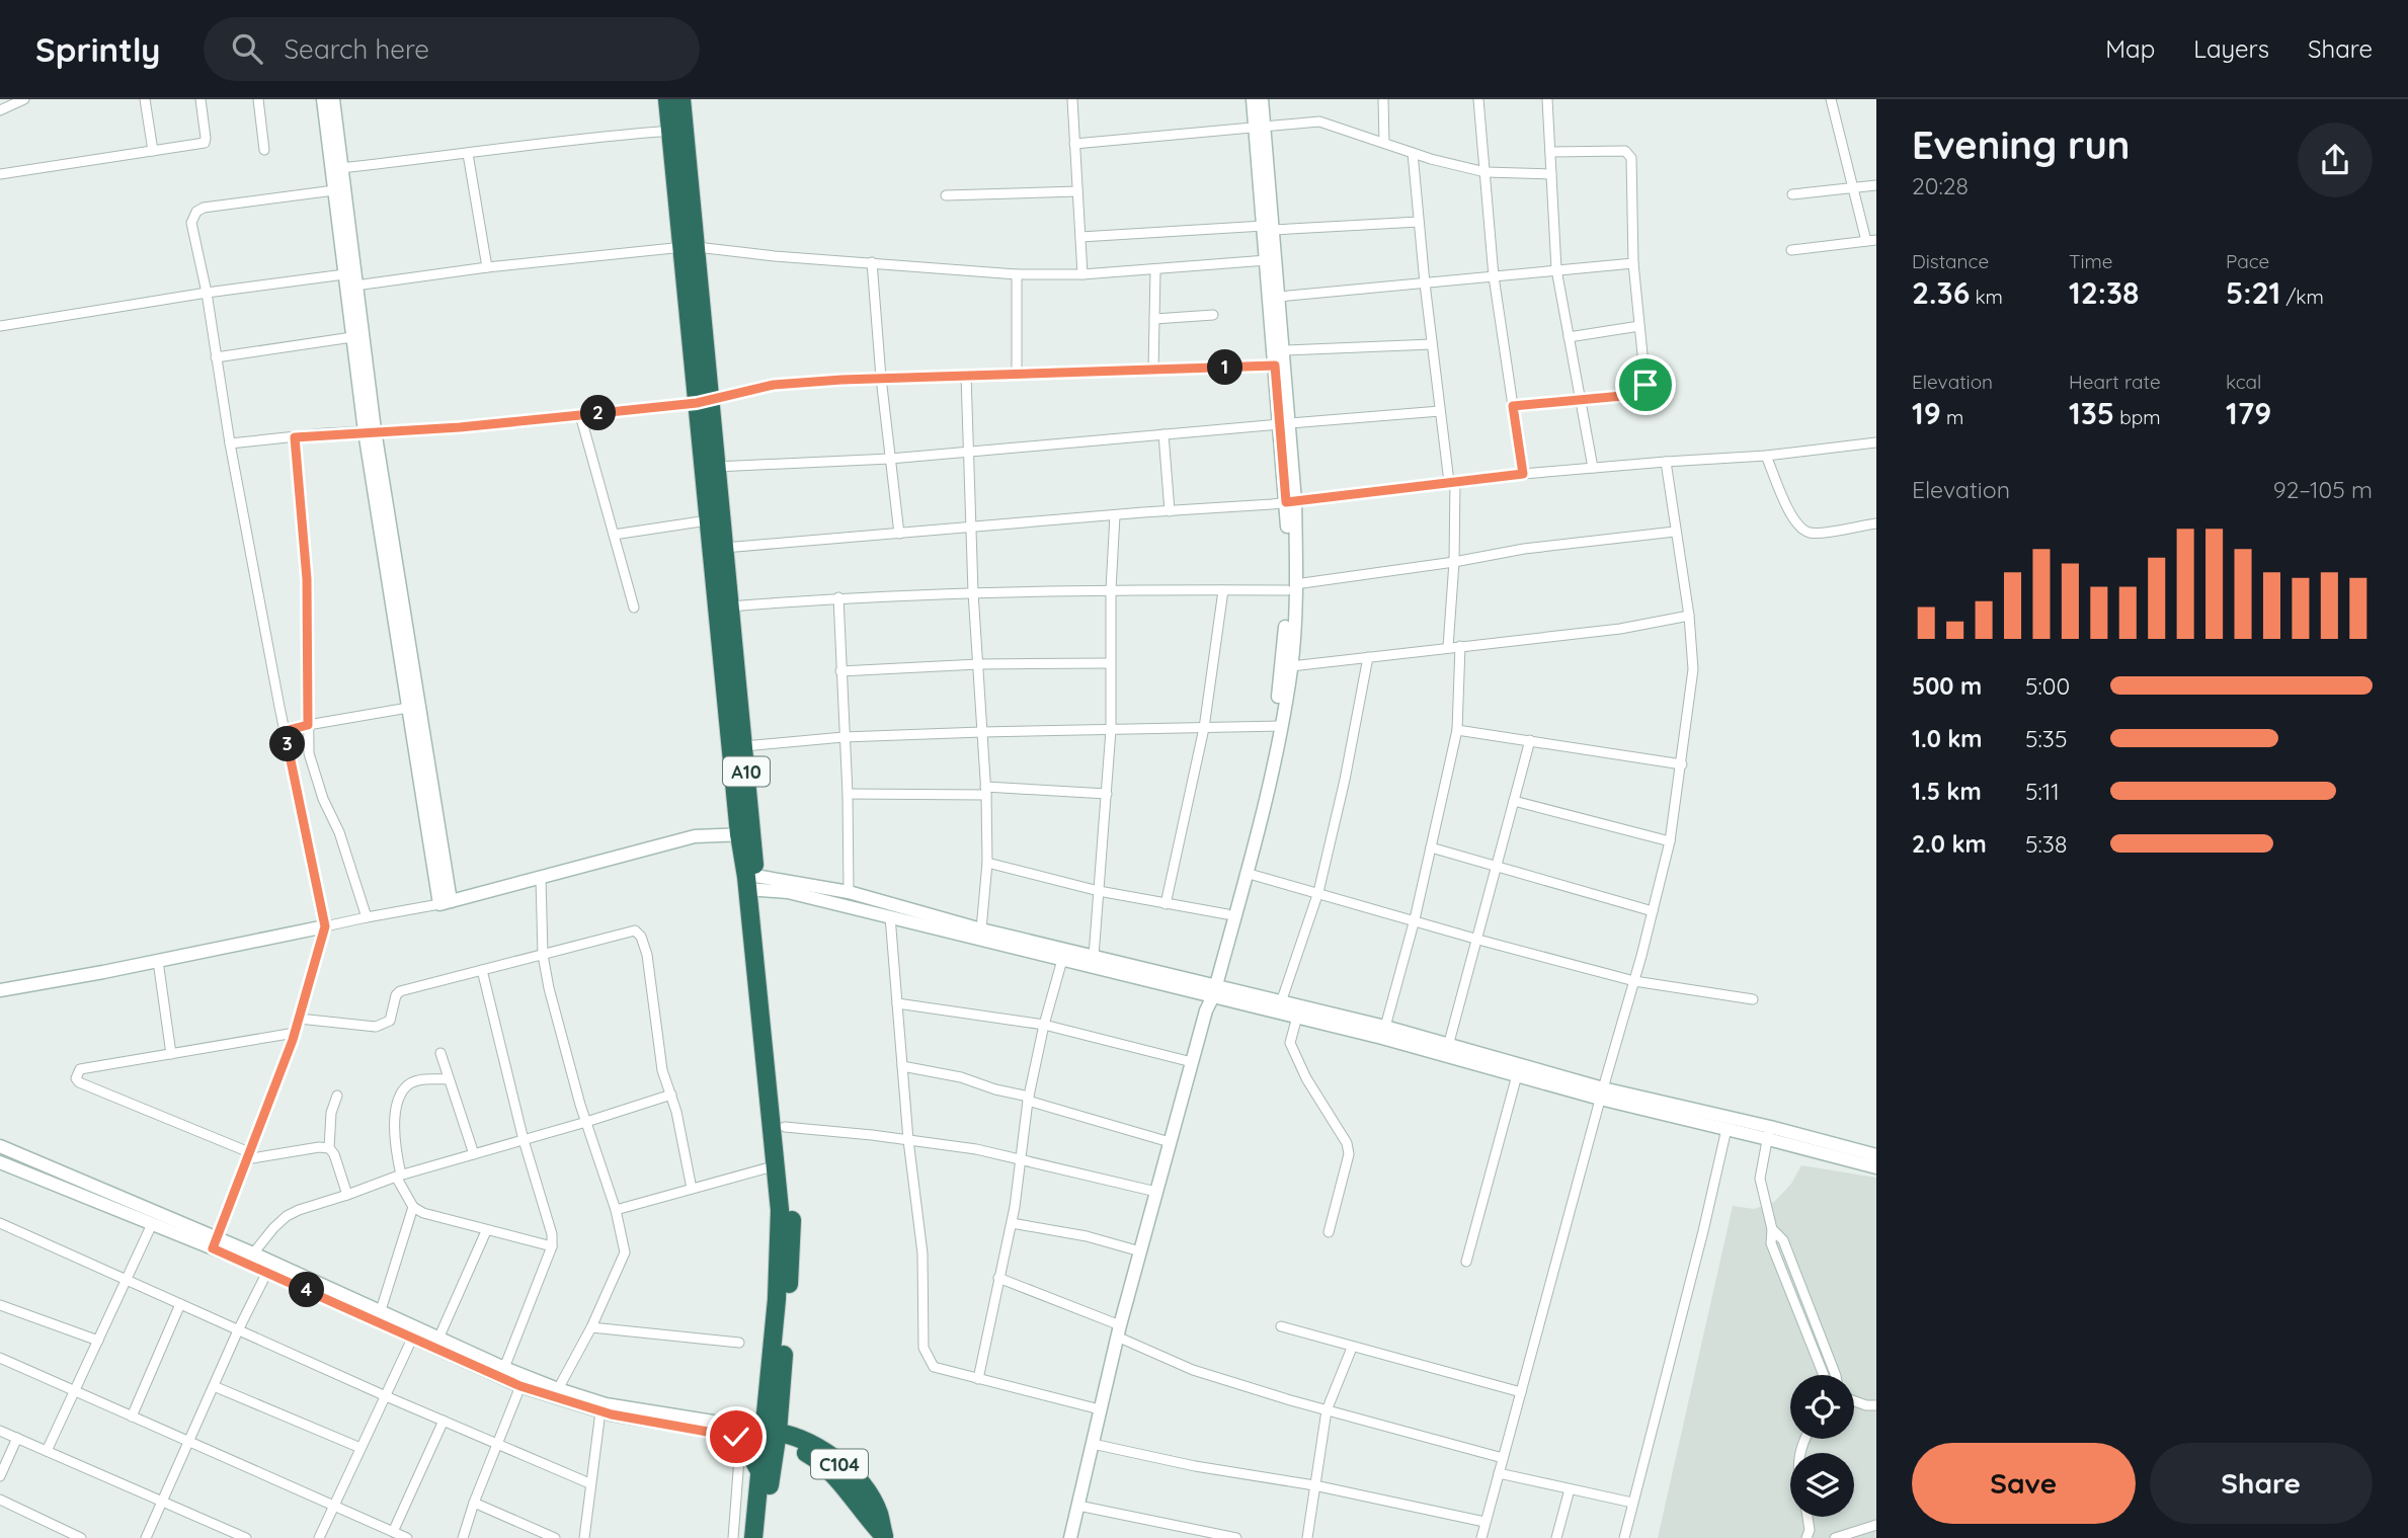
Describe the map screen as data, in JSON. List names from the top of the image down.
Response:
{
  "streets": {
    "highway": ["A10", "C104"]
  },
  "crossings": [
    ["A10", "C104"]
  ],
  "page": {
    "header": "Sprintly",
    "search": "Search here",
    "nav": ["Map", "Layers", "Share"],
    "heading": ["Evening run", "20:28"],
    "stats": [
      ["Distance", "2.36 km"],
      ["Time", "12:38"],
      ["Pace", "5:21 /km"],
      ["Elevation", "19 m"],
      ["Heart rate", "135 bpm"],
      ["kcal", "179"]
    ],
    "pins": [
      "1",
      "2",
      "3",
      "4"
    ],
    "chart": ["Elevation", "92–105 m"],
    "list": [
      {
        "name": "500 m",
        "note": "5:00"
      },
      {
        "name": "1.0 km",
        "note": "5:35"
      },
      {
        "name": "1.5 km",
        "note": "5:11"
      },
      {
        "name": "2.0 km",
        "note": "5:38"
      }
    ],
    "buttons": ["Save", "Share"]
  }
}
